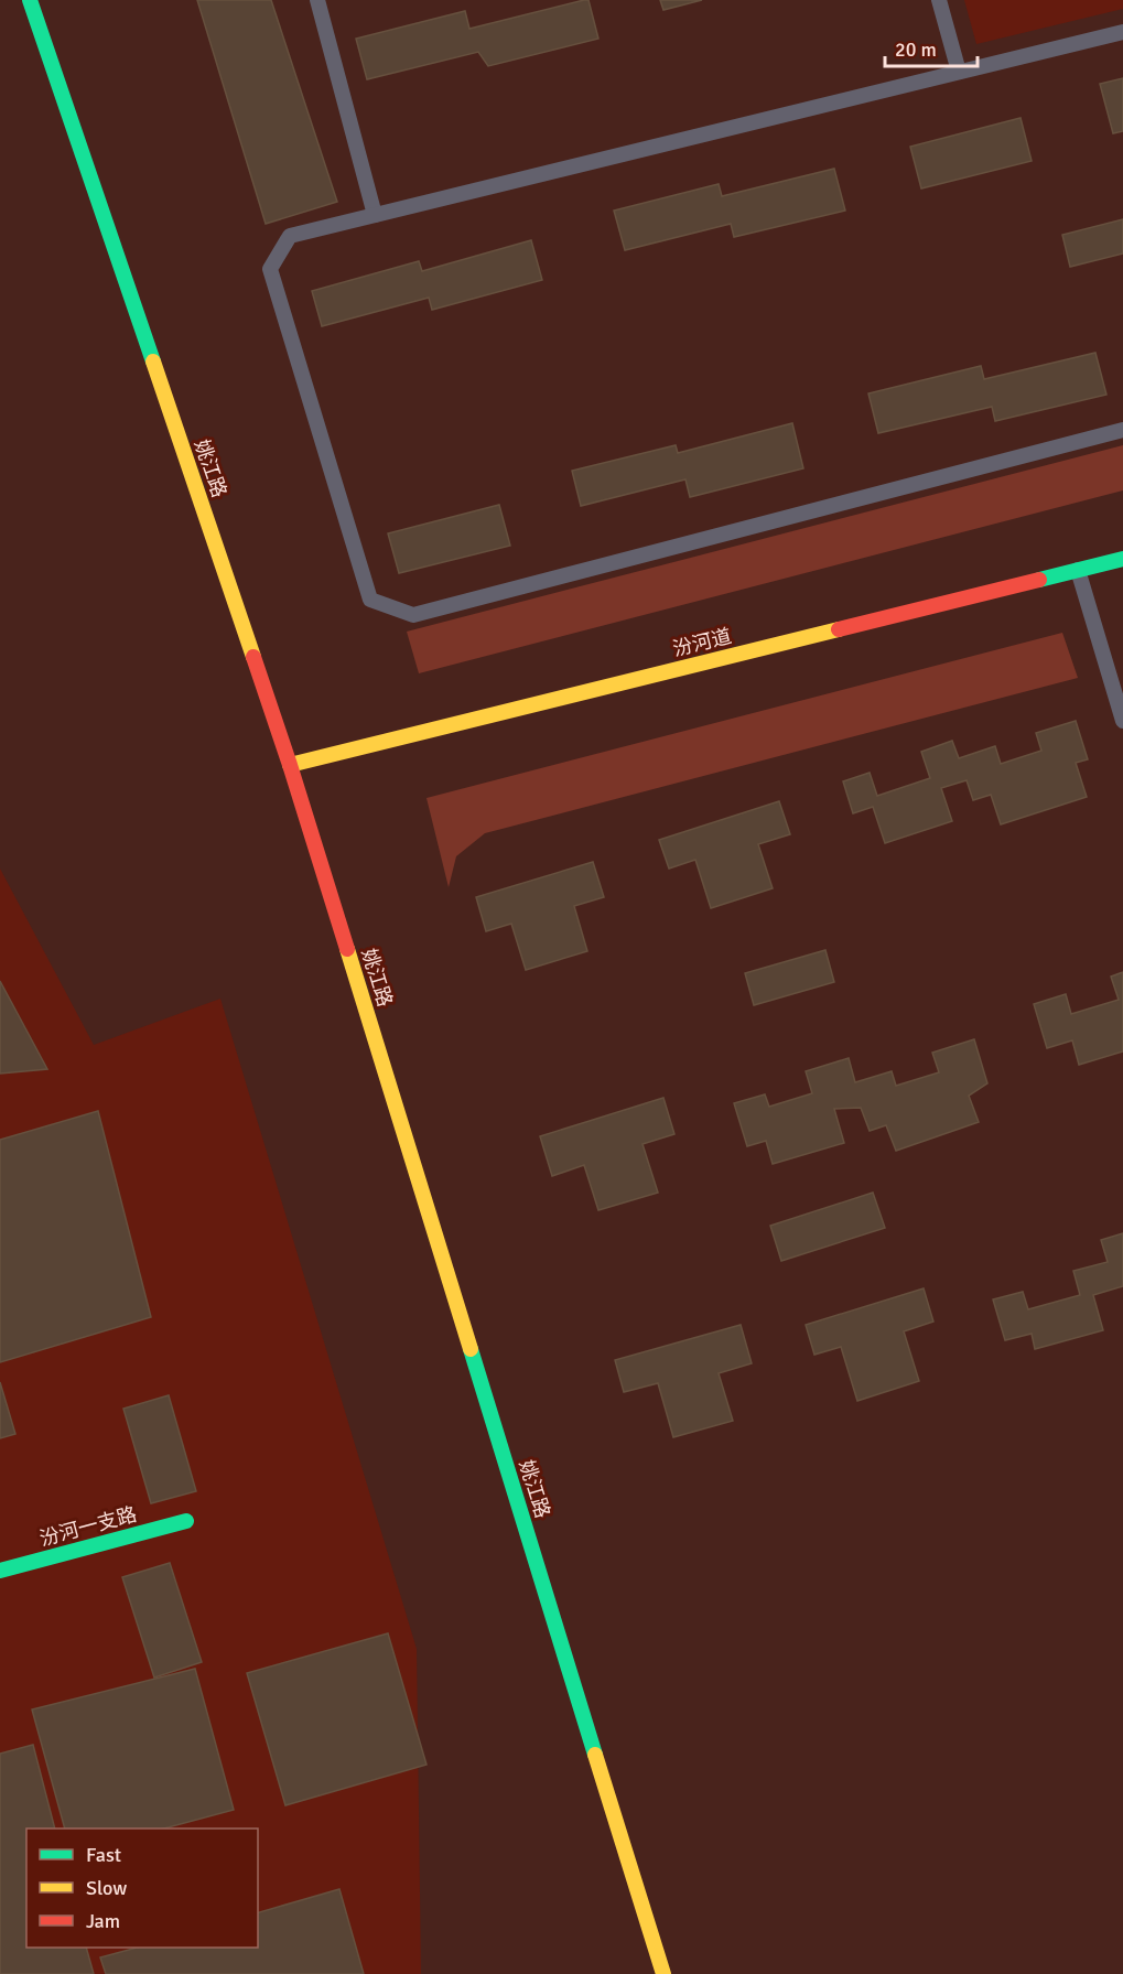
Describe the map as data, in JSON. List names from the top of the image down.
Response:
{
  "streets": {
    "main road": ["姚江路", "汾河道", "汾河一支路"]
  },
  "crossings": [
    ["姚江路", "汾河道"]
  ],
  "legend": ["Fast", "Slow", "Jam"],
  "scale_bar": "20 m"
}
